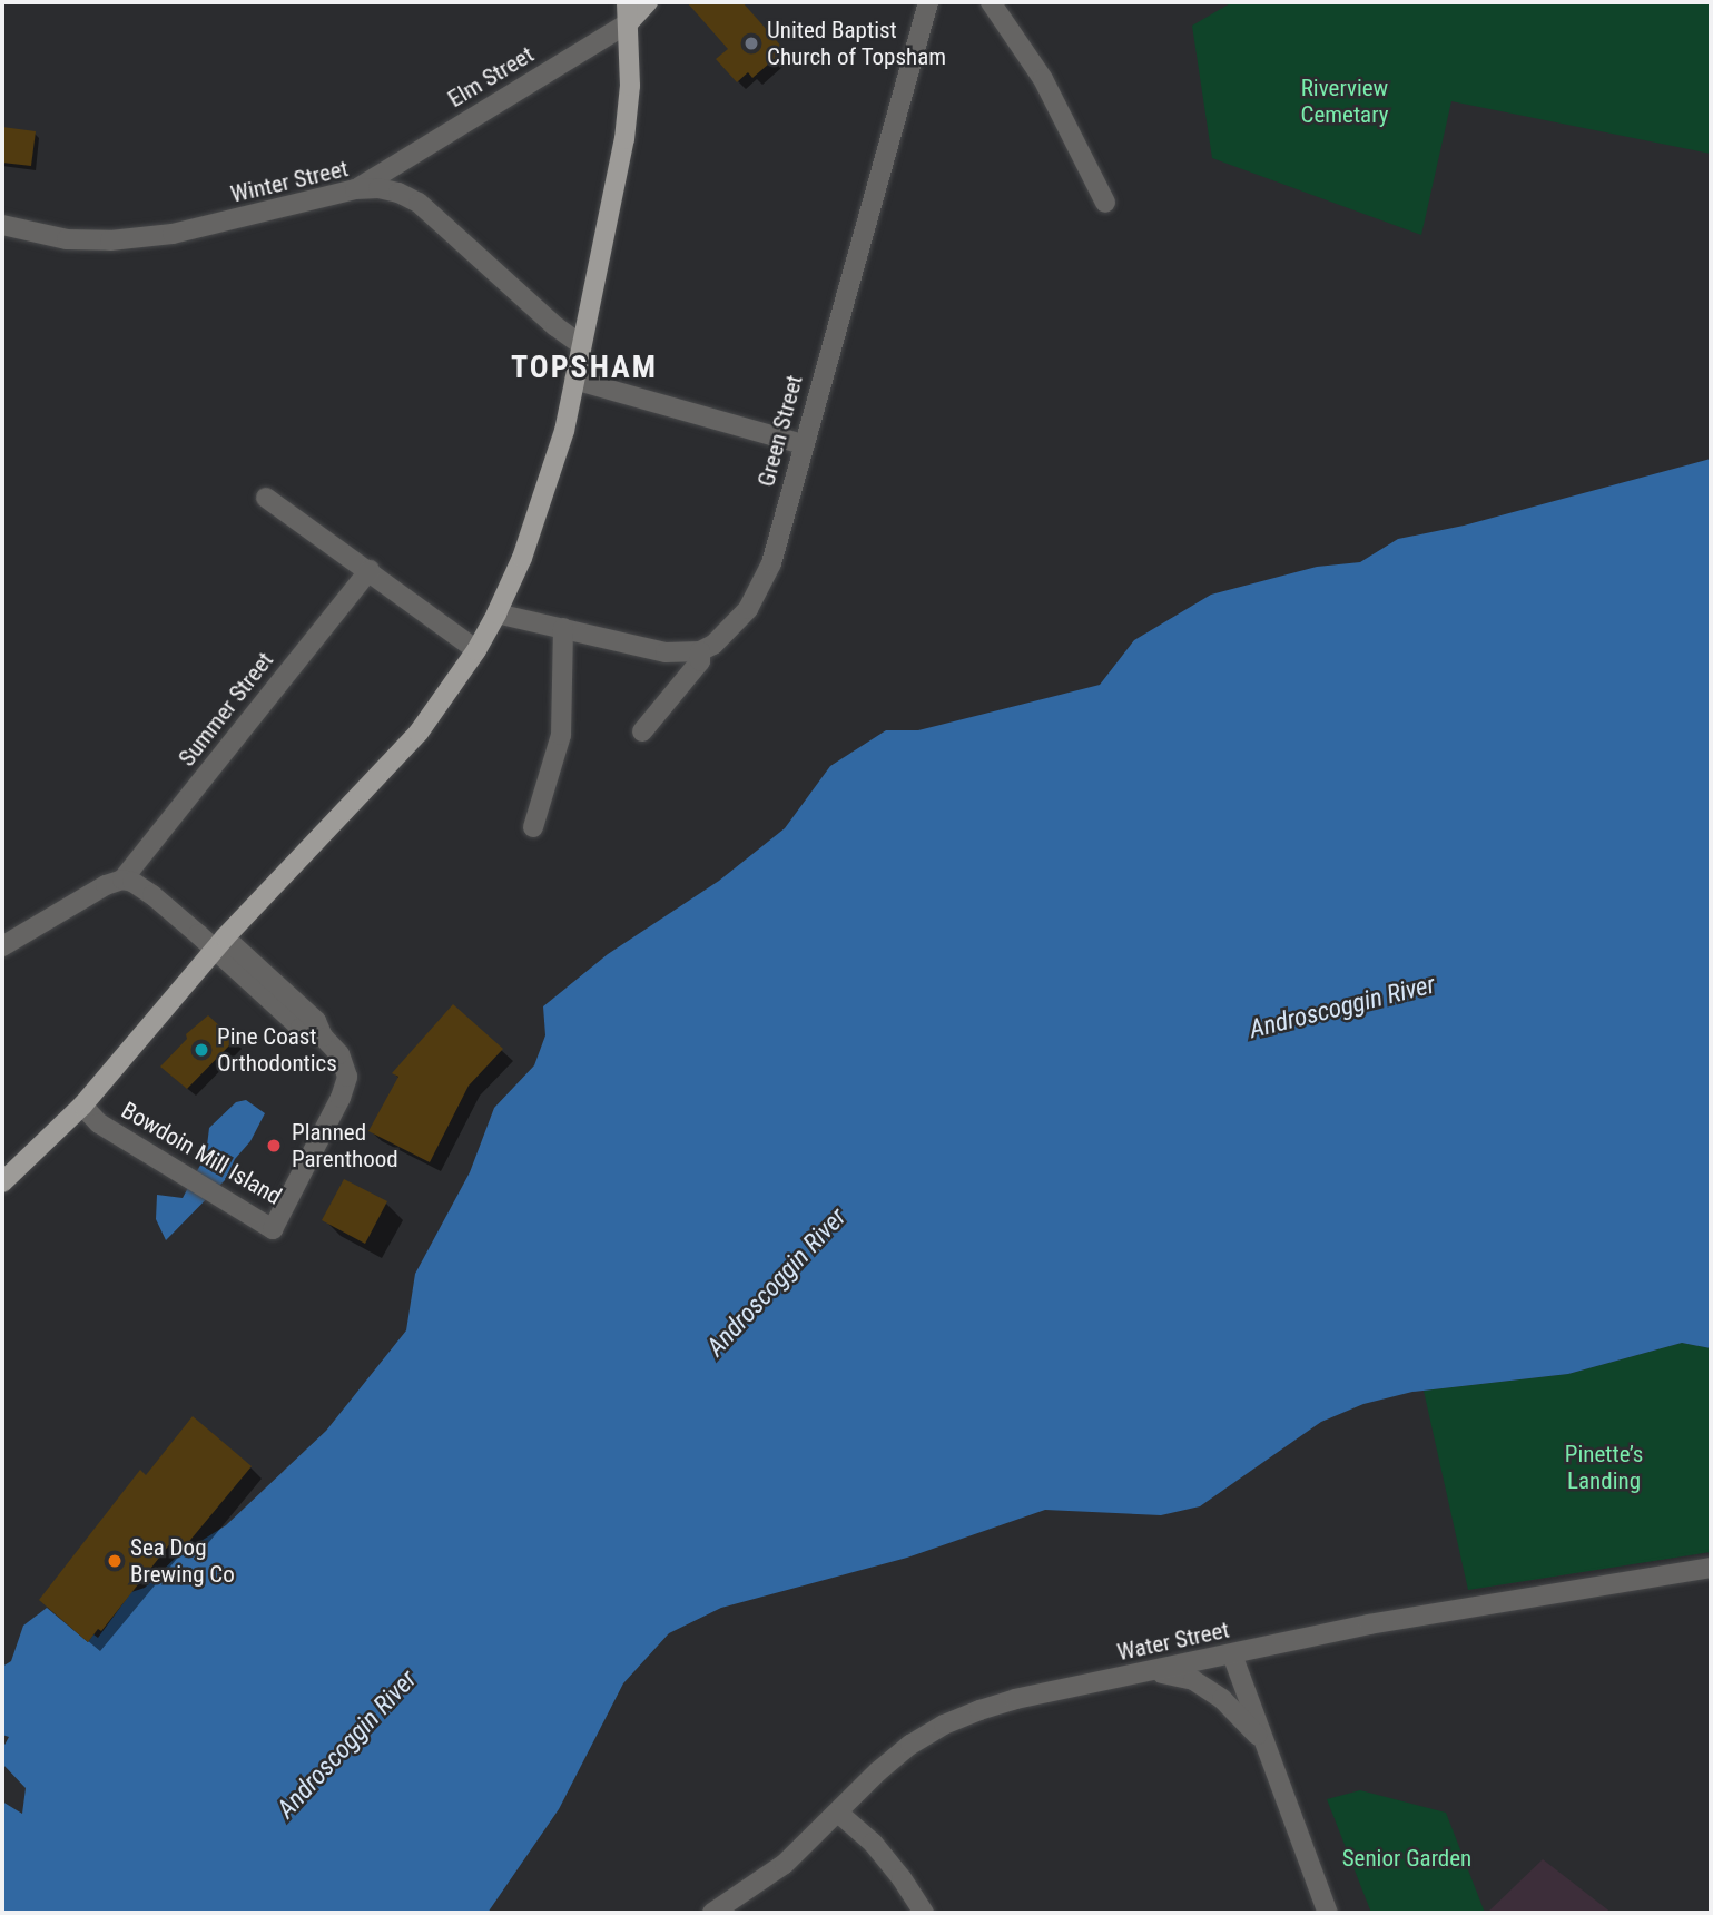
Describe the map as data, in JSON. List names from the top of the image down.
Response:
{
  "streets": {
    "main road": ["Elm Street"],
    "street": [
      "Winter Street",
      "Green Street",
      "Summer Street",
      "Bowdoin Mill Island",
      "Water Street"
    ]
  },
  "crossings": [
    ["Elm Street", "Winter Street"]
  ],
  "districts": ["TOPSHAM"],
  "water": ["Androscoggin River"],
  "parks": ["Riverview Cemetary", "Pinette’s Landing", "Senior Garden"],
  "places": [
    "United Baptist Church of Topsham",
    "Pine Coast Orthodontics",
    "Planned Parenthood",
    "Sea Dog Brewing Co"
  ]
}
